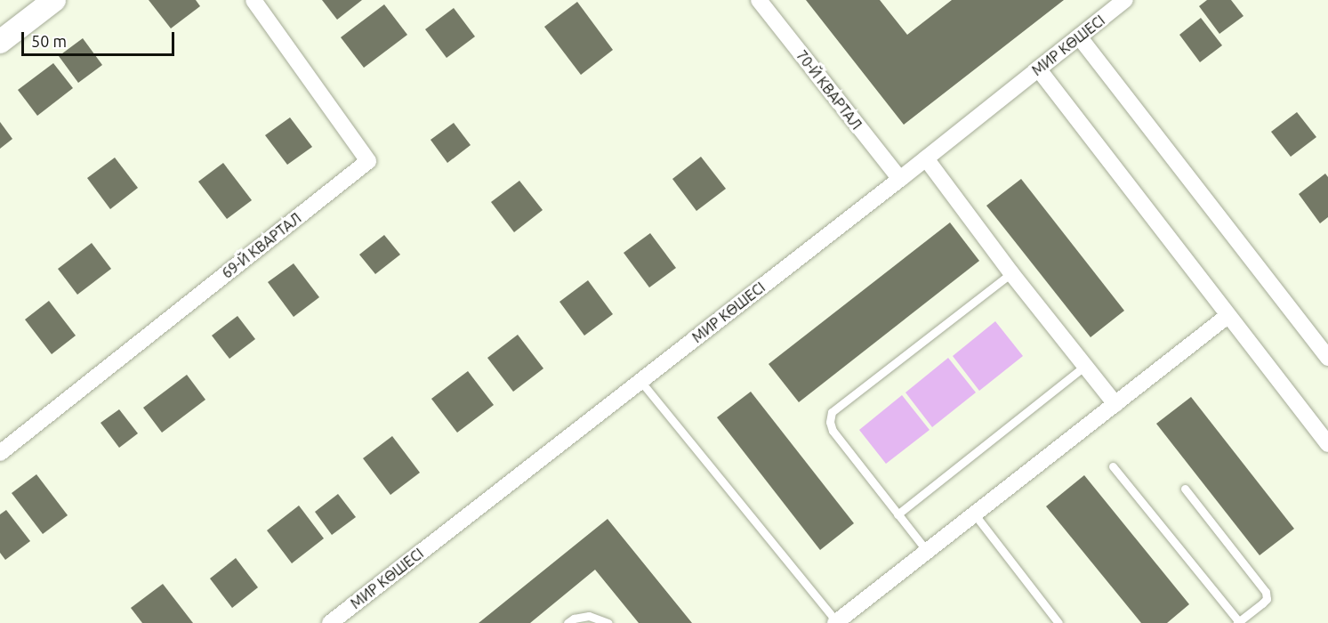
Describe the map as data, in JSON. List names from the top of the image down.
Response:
{
  "streets": {
    "street": ["МИР КӨШЕСІ", "70-Й КВАРТАЛ", "69-Й КВАРТАЛ"]
  },
  "crossings": [
    ["МИР КӨШЕСІ", "70-Й КВАРТАЛ"]
  ],
  "scale_bar": "50 m"
}
